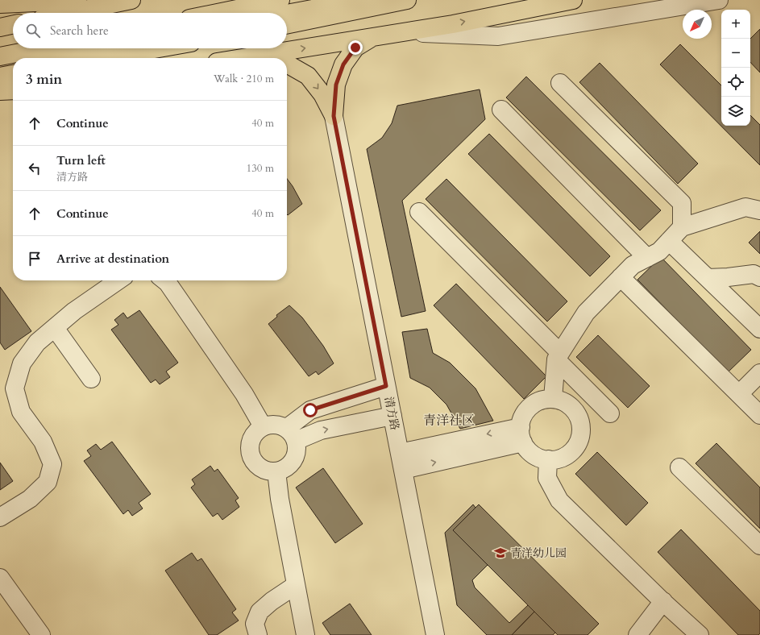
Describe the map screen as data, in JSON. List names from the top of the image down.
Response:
{
  "streets": {
    "street": ["清方路"]
  },
  "districts": ["青洋社区"],
  "places": {
    "school or university": ["青洋幼儿园"]
  },
  "north": "bottom left",
  "page": {
    "map_buttons": ["+", "−"],
    "search": "Search here",
    "heading": ["3 min", "Walk · 210 m"],
    "list": [
      ["Continue", "40 m"],
      ["Turn left", "清方路", "130 m"],
      ["Continue", "40 m"],
      "Arrive at destination"
    ]
  }
}
